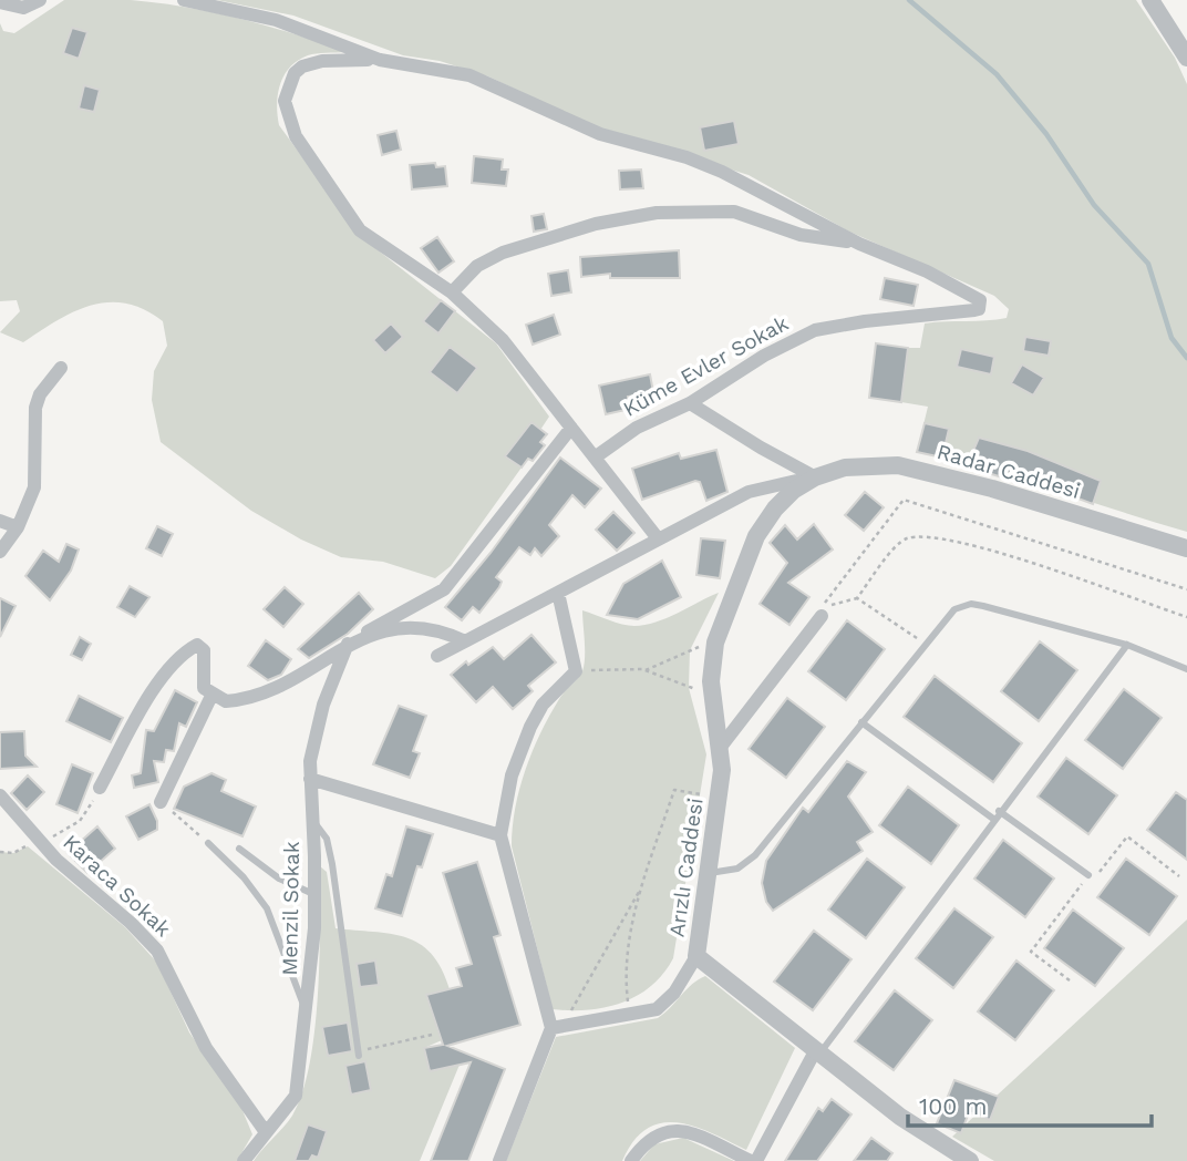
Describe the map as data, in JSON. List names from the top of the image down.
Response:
{
  "streets": {
    "street": [
      "Küme Evler Sokak",
      "Radar Caddesi",
      "Arızlı Caddesi",
      "Karaca Sokak",
      "Menzil Sokak"
    ]
  },
  "crossings": [
    ["Radar Caddesi", "Arızlı Caddesi"],
    ["Karaca Sokak", "Menzil Sokak"]
  ],
  "scale_bar": "100 m"
}
